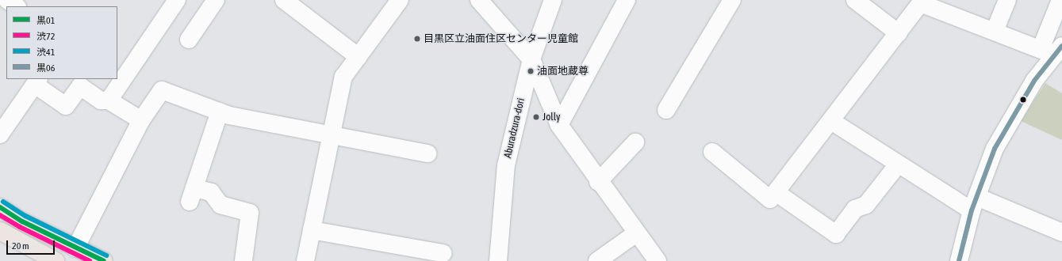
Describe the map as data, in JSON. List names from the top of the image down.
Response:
{
  "streets": {
    "street": ["Aburadzura-dori"]
  },
  "places": ["目黒区立油面住区センター児童館", "油面地蔵尊", "Jolly"],
  "lines": [
    "transit line 黒06",
    "transit line 渋41",
    "transit line 黒01",
    "transit line 渋72"
  ],
  "legend": [
    "黒01",
    "渋72",
    "渋41",
    "黒06"
  ],
  "scale_bar": "20 m"
}
